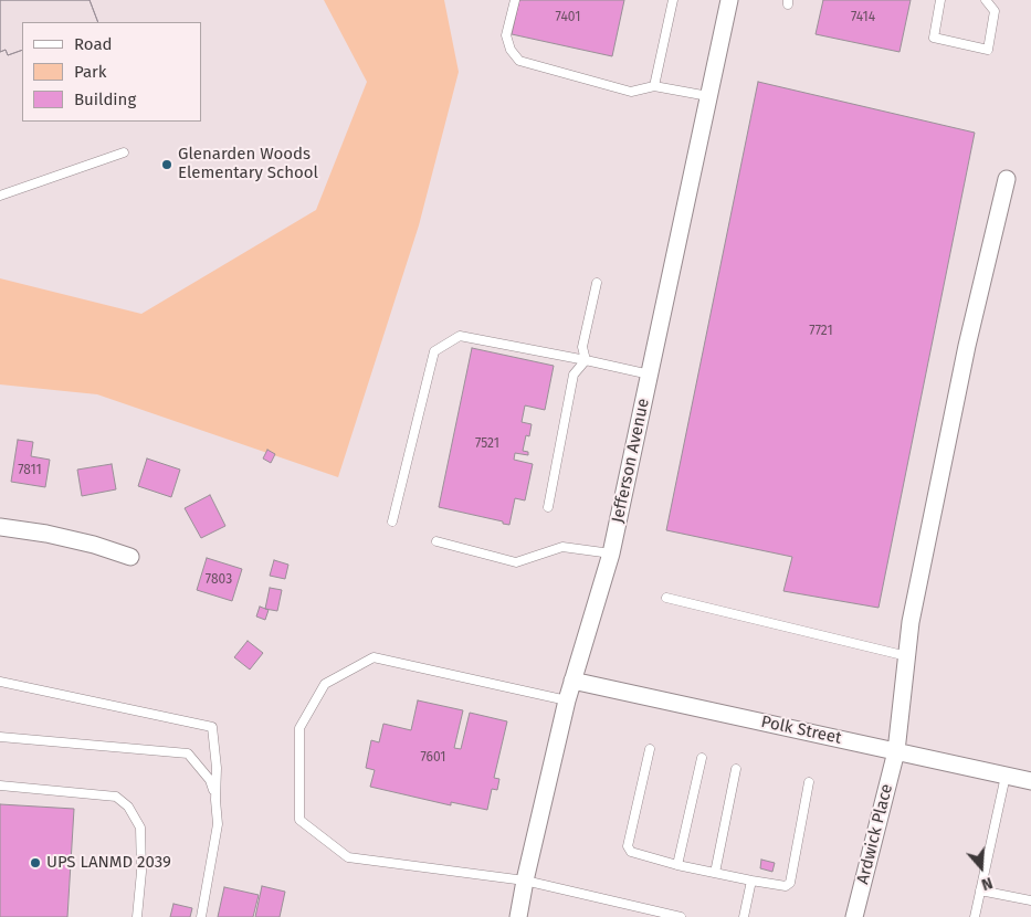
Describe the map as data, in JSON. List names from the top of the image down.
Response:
{
  "streets": {
    "street": ["Jefferson Avenue", "Polk Street", "Ardwick Place"]
  },
  "crossings": [
    ["Jefferson Avenue", "Polk Street"],
    ["Polk Street", "Ardwick Place"]
  ],
  "places": ["Glenarden Woods Elementary School", "UPS LANMD 2039"],
  "house_numbers": [
    "7401",
    "7414",
    "7721",
    "7521",
    "7811",
    "7803",
    "7601"
  ],
  "legend": ["Road", "Park", "Building"],
  "north": "bottom"
}
